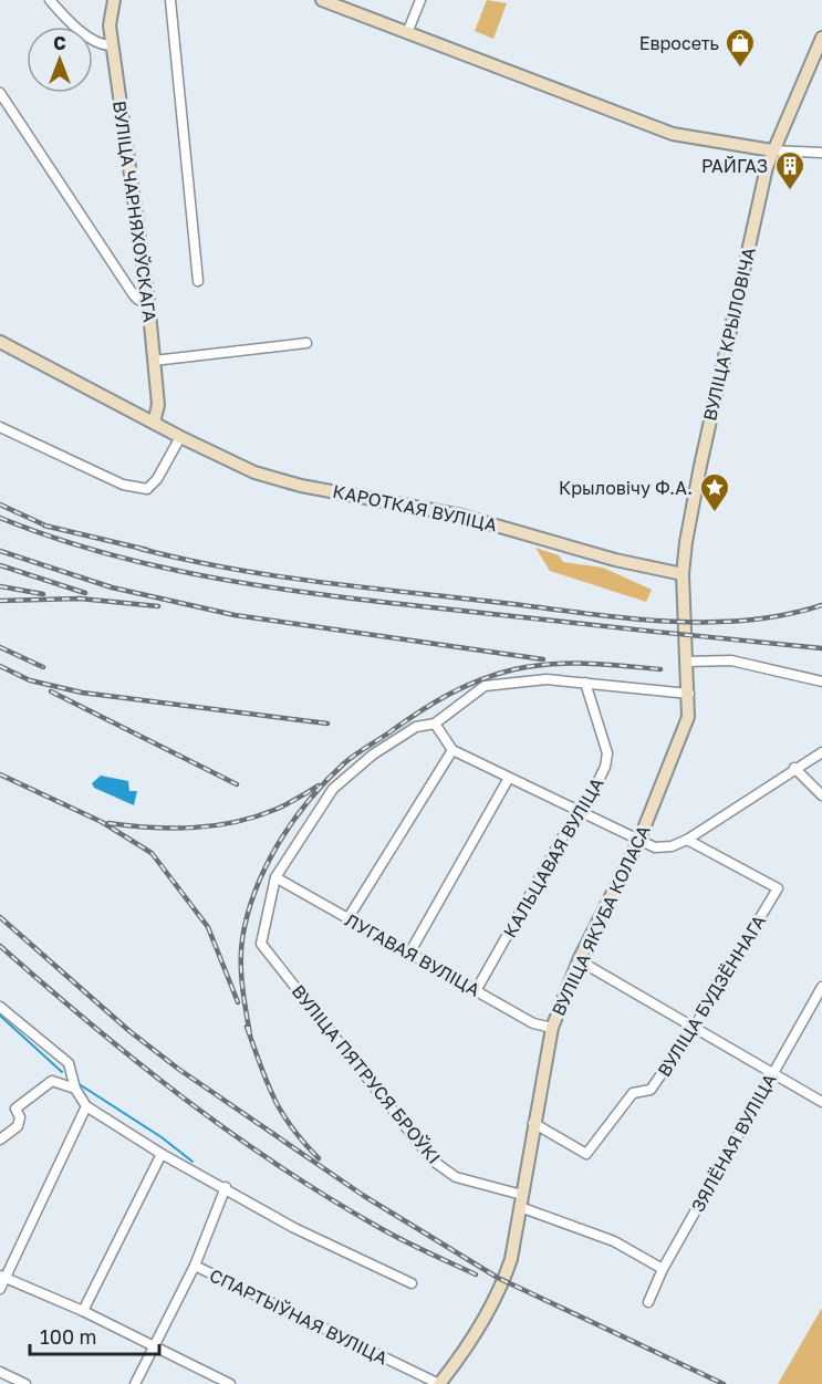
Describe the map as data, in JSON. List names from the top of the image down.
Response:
{
  "streets": {
    "street": [
      "ВУЛІЦА ЧАРНЯХОЎСКАГА",
      "ВУЛІЦА КРЫЛОВІЧА",
      "КАРОТКАЯ ВУЛІЦА",
      "КАЛЬЦАВАЯ ВУЛІЦА",
      "ВУЛІЦА ЯКУБА КОЛАСА",
      "ЛУГАВАЯ ВУЛІЦА",
      "ВУЛІЦА БУДЗЁННАГА",
      "ВУЛІЦА ПЯТРУСЯ БРОЎКІ",
      "ЗЯЛЁНАЯ ВУЛІЦА",
      "СПАРТЫЎНАЯ ВУЛІЦА"
    ]
  },
  "crossings": [
    ["ВУЛІЦА ЧАРНЯХОЎСКАГА", "КАРОТКАЯ ВУЛІЦА"],
    ["ВУЛІЦА КРЫЛОВІЧА", "КАРОТКАЯ ВУЛІЦА"],
    ["ВУЛІЦА КРЫЛОВІЧА", "ВУЛІЦА ЯКУБА КОЛАСА"],
    ["КАЛЬЦАВАЯ ВУЛІЦА", "ЛУГАВАЯ ВУЛІЦА"],
    ["ВУЛІЦА ЯКУБА КОЛАСА", "ЛУГАВАЯ ВУЛІЦА"],
    ["ВУЛІЦА ЯКУБА КОЛАСА", "ВУЛІЦА БУДЗЁННАГА"],
    ["ВУЛІЦА ЯКУБА КОЛАСА", "ВУЛІЦА ПЯТРУСЯ БРОЎКІ"],
    ["ВУЛІЦА ЯКУБА КОЛАСА", "СПАРТЫЎНАЯ ВУЛІЦА"],
    ["ЛУГАВАЯ ВУЛІЦА", "ВУЛІЦА ПЯТРУСЯ БРОЎКІ"],
    ["ВУЛІЦА ПЯТРУСЯ БРОЎКІ", "ЗЯЛЁНАЯ ВУЛІЦА"]
  ],
  "places": {
    "shop": ["Евросеть"],
    "building": ["РАЙГАЗ"],
    "place": ["Крыловічу Ф.А."]
  },
  "scale_bar": "100 m",
  "north": "top"
}
